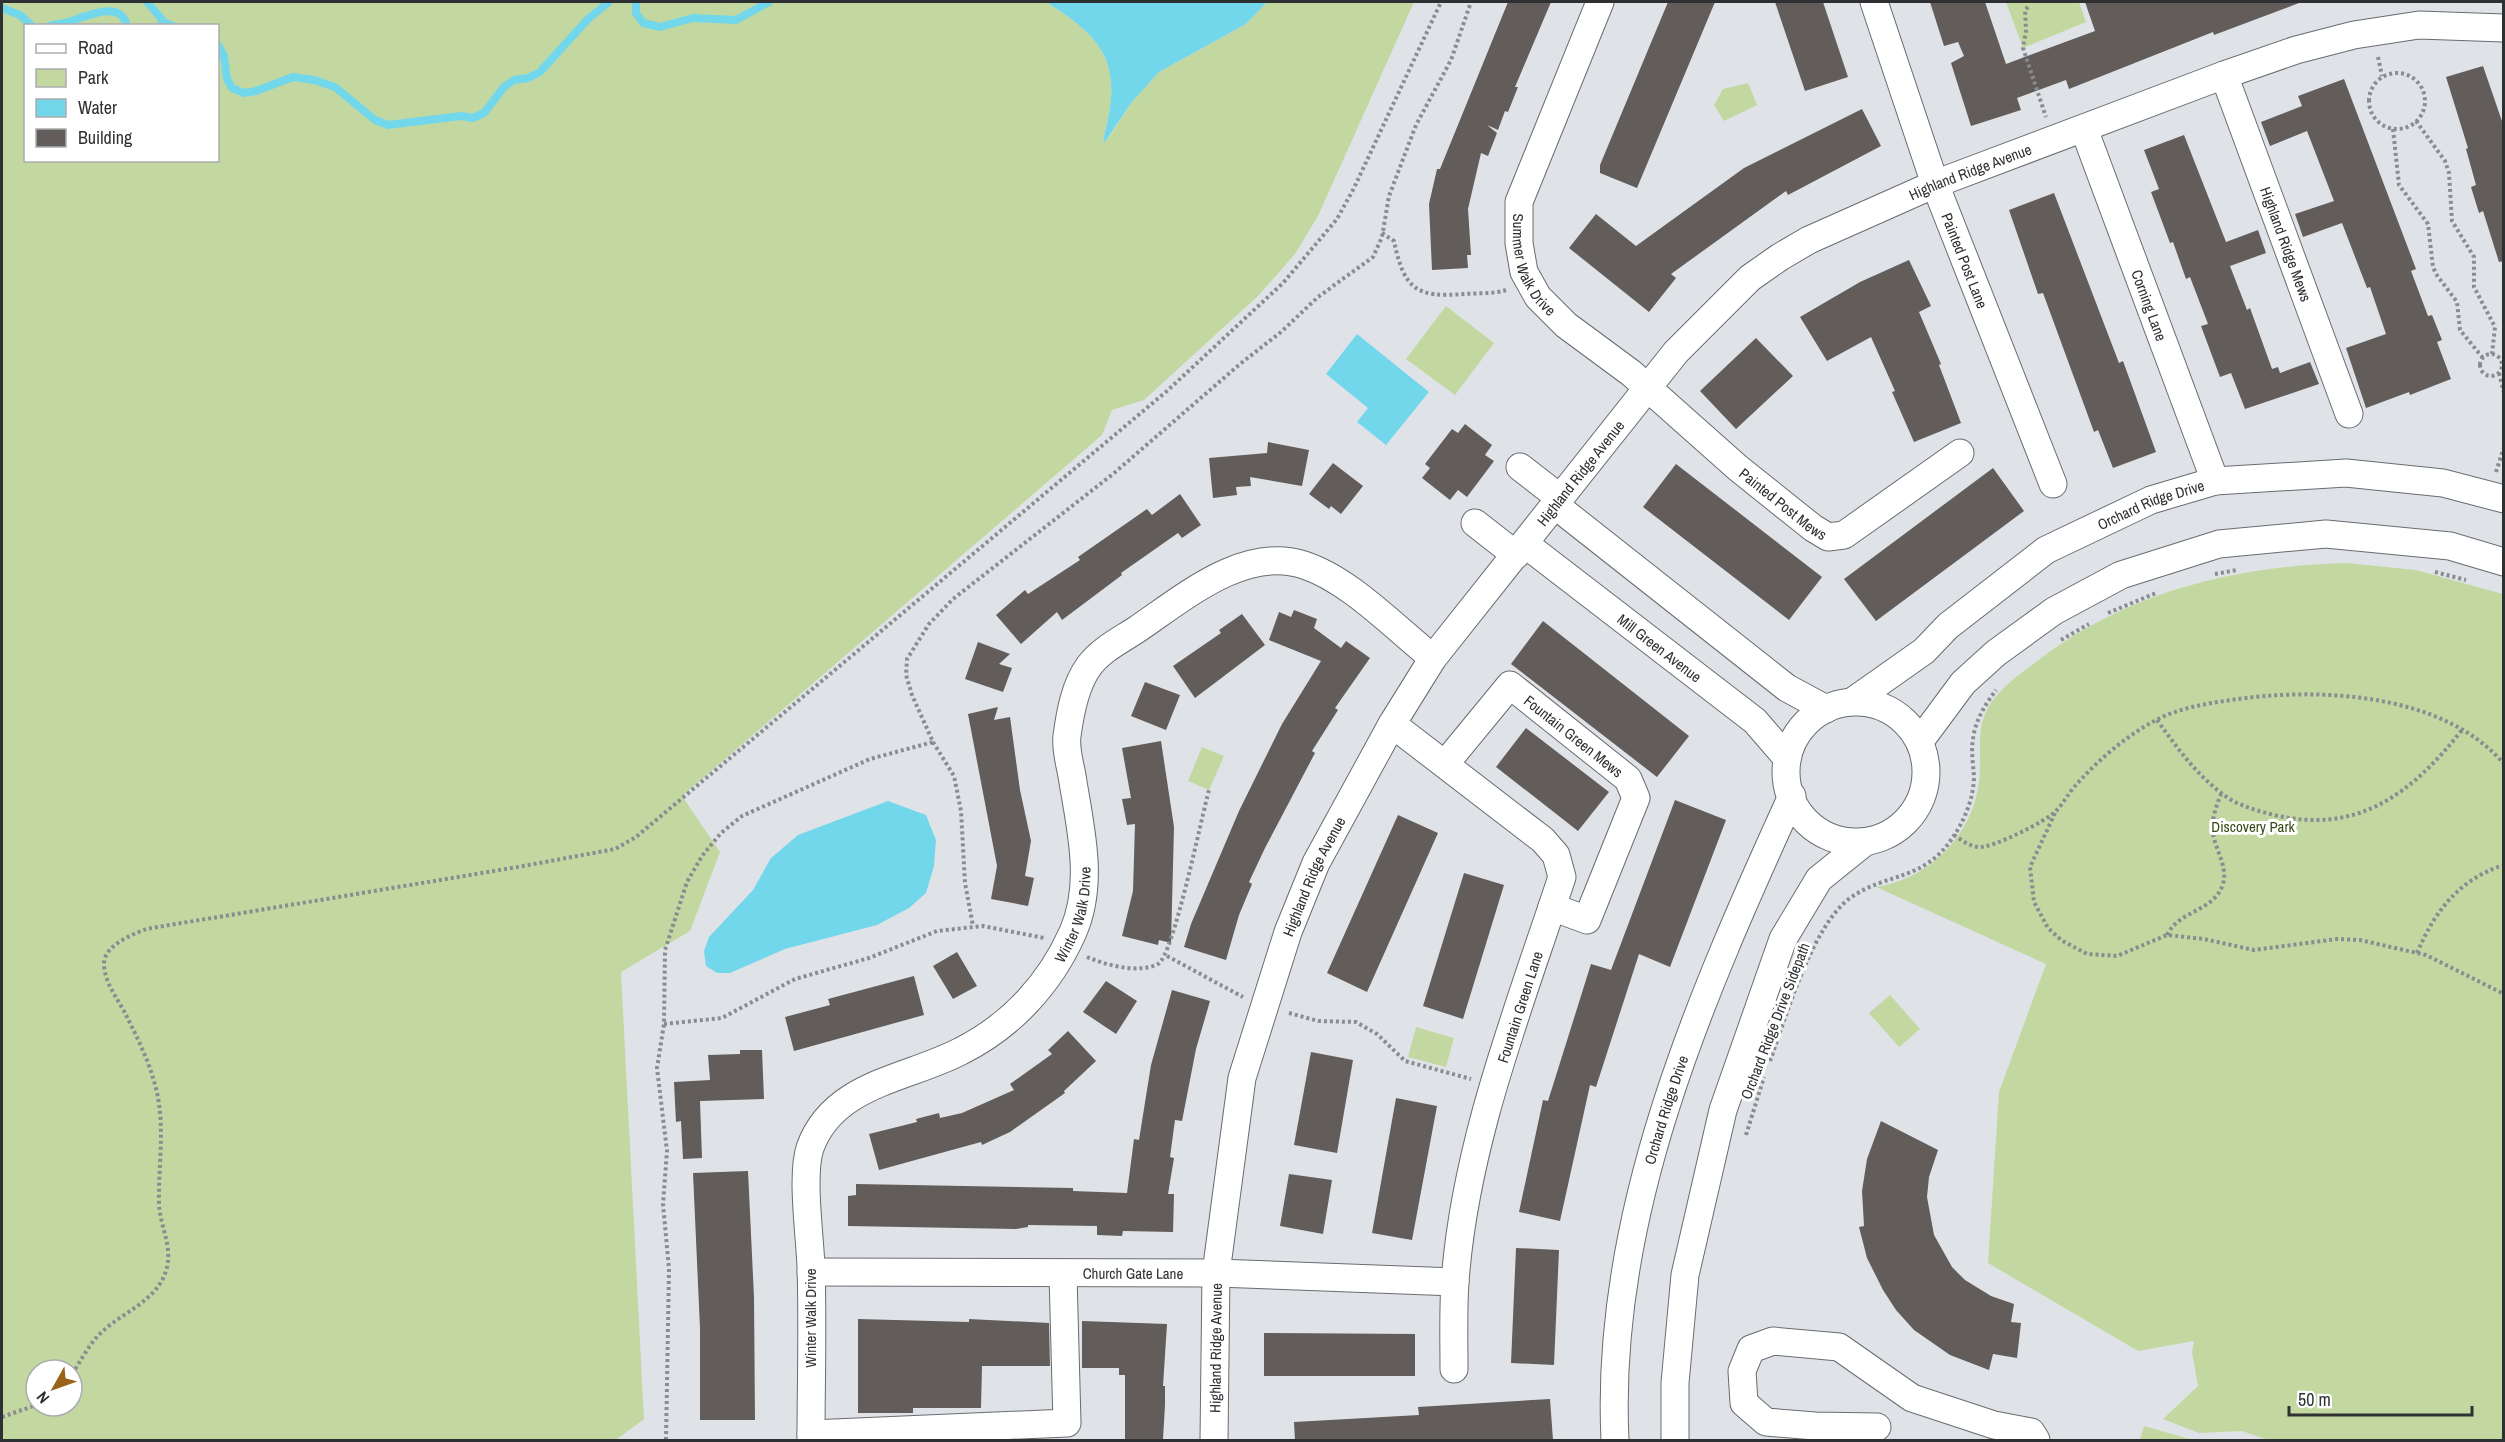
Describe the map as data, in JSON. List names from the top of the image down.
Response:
{
  "streets": {
    "street": [
      "Highland Ridge Avenue",
      "Highland Ridge Mews",
      "Painted Post Lane",
      "Summer Walk Drive",
      "Corning Lane",
      "Painted Post Mews",
      "Orchard Ridge Drive",
      "Mill Green Avenue",
      "Fountain Green Mews",
      "Winter Walk Drive",
      "Fountain Green Lane",
      "Church Gate Lane"
    ],
    "path": ["Orchard Ridge Drive Sidepath"]
  },
  "crossings": [
    ["Highland Ridge Avenue", "Highland Ridge Mews"],
    ["Highland Ridge Avenue", "Painted Post Lane"],
    ["Highland Ridge Avenue", "Summer Walk Drive"],
    ["Highland Ridge Avenue", "Corning Lane"],
    ["Highland Ridge Avenue", "Painted Post Mews"],
    ["Highland Ridge Avenue", "Mill Green Avenue"],
    ["Highland Ridge Avenue", "Winter Walk Drive"],
    ["Highland Ridge Avenue", "Fountain Green Lane"],
    ["Highland Ridge Avenue", "Church Gate Lane"],
    ["Summer Walk Drive", "Painted Post Mews"],
    ["Corning Lane", "Orchard Ridge Drive"],
    ["Orchard Ridge Drive", "Mill Green Avenue"],
    ["Fountain Green Mews", "Fountain Green Lane"],
    ["Winter Walk Drive", "Church Gate Lane"],
    ["Fountain Green Lane", "Church Gate Lane"]
  ],
  "parks": ["Discovery Park"],
  "legend": [
    "Road",
    "Park",
    "Water",
    "Building"
  ],
  "scale_bar": "50 m",
  "north": "bottom left"
}
